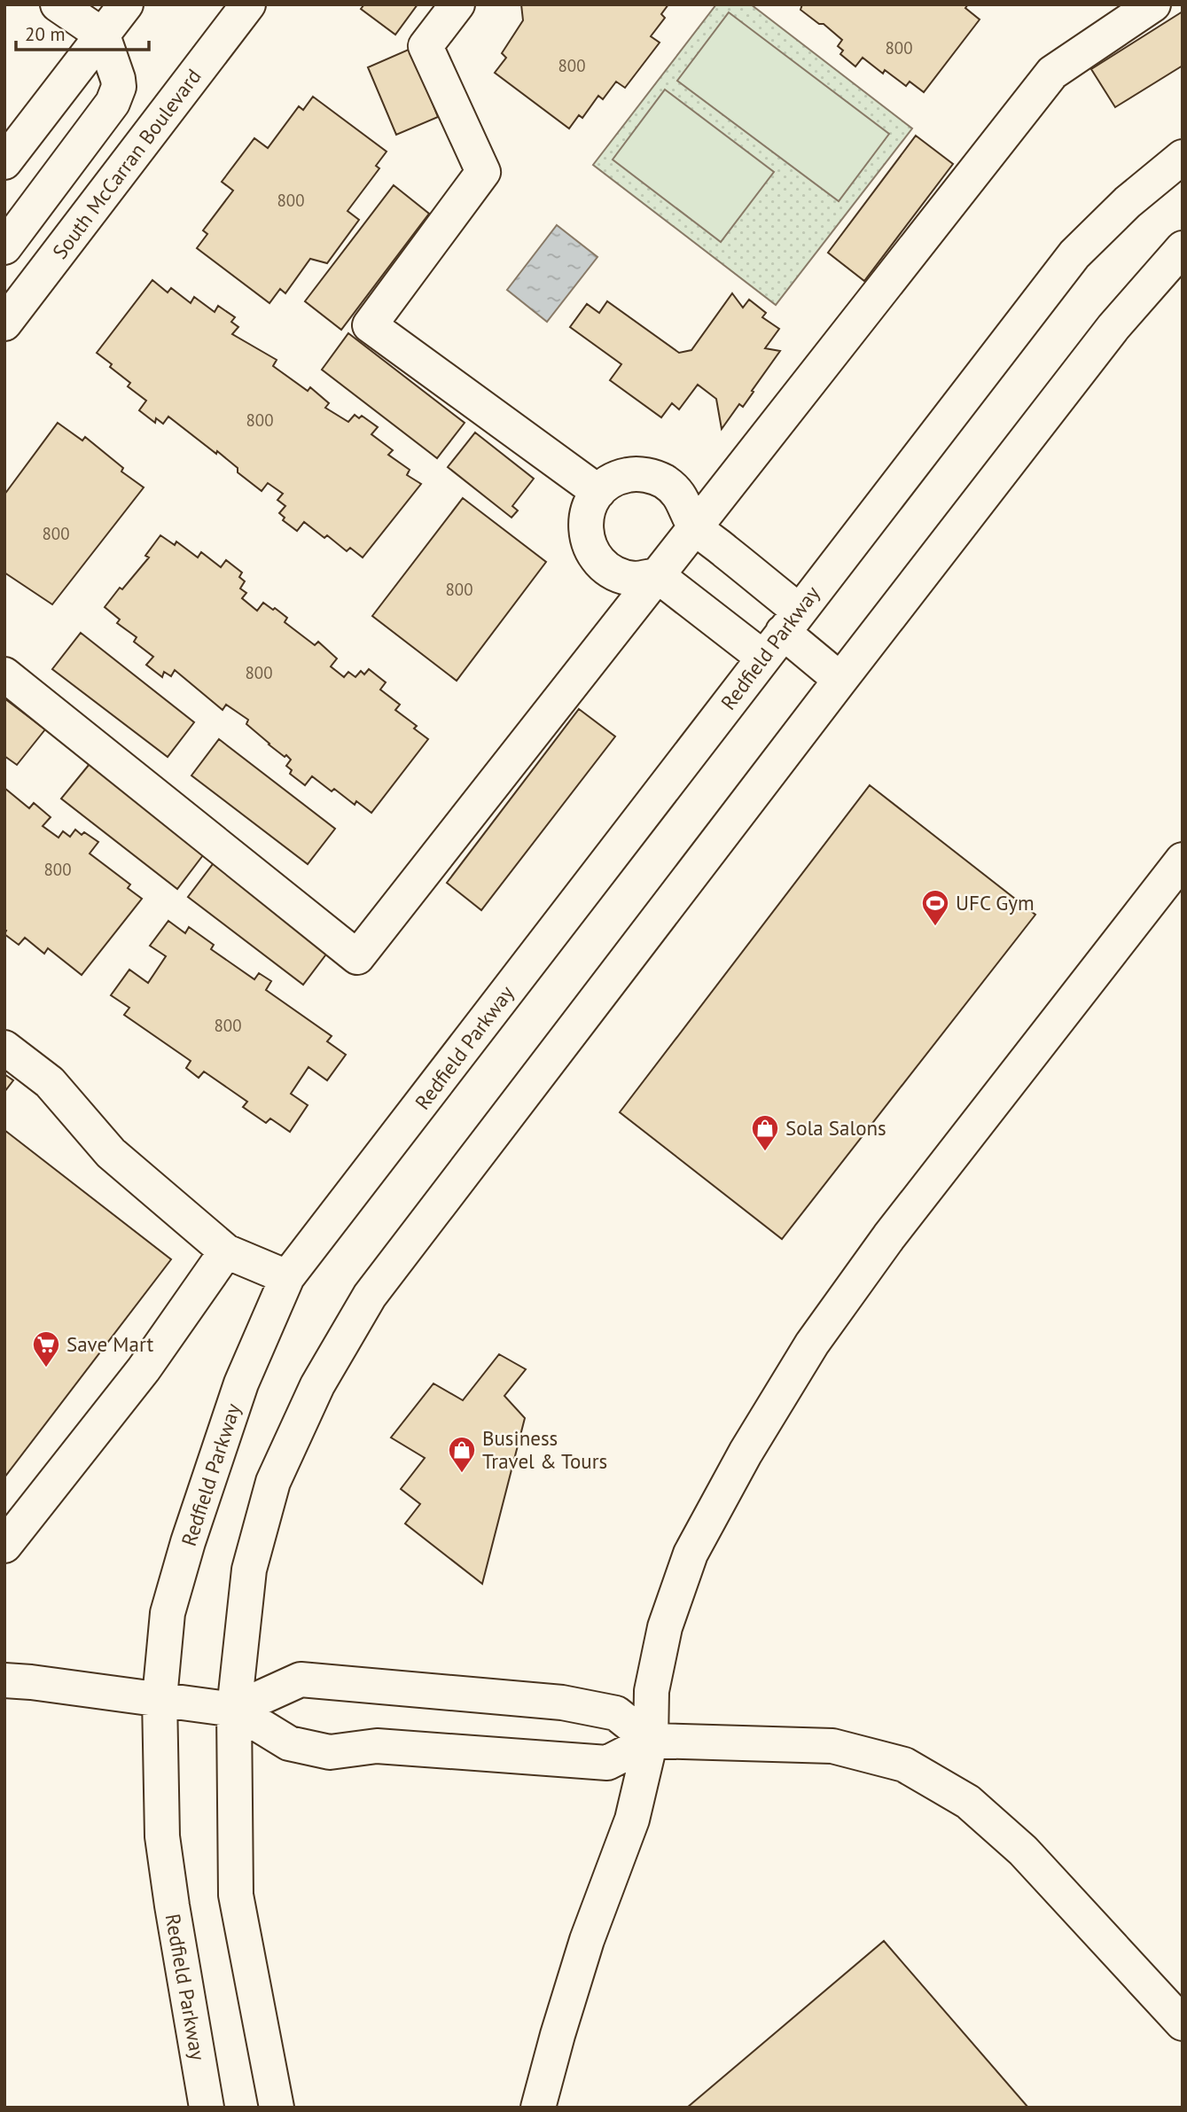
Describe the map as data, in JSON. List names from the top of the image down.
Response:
{
  "streets": {
    "street": ["South McCarran Boulevard", "Redfield Parkway"]
  },
  "places": {
    "sports": ["UFC Gym"],
    "shop": ["Sola Salons", "Business Travel & Tours"],
    "supermarket": ["Save Mart"]
  },
  "house_numbers": [
    "800",
    "800",
    "800",
    "800",
    "800",
    "800",
    "800",
    "800",
    "800"
  ],
  "scale_bar": "20 m"
}
